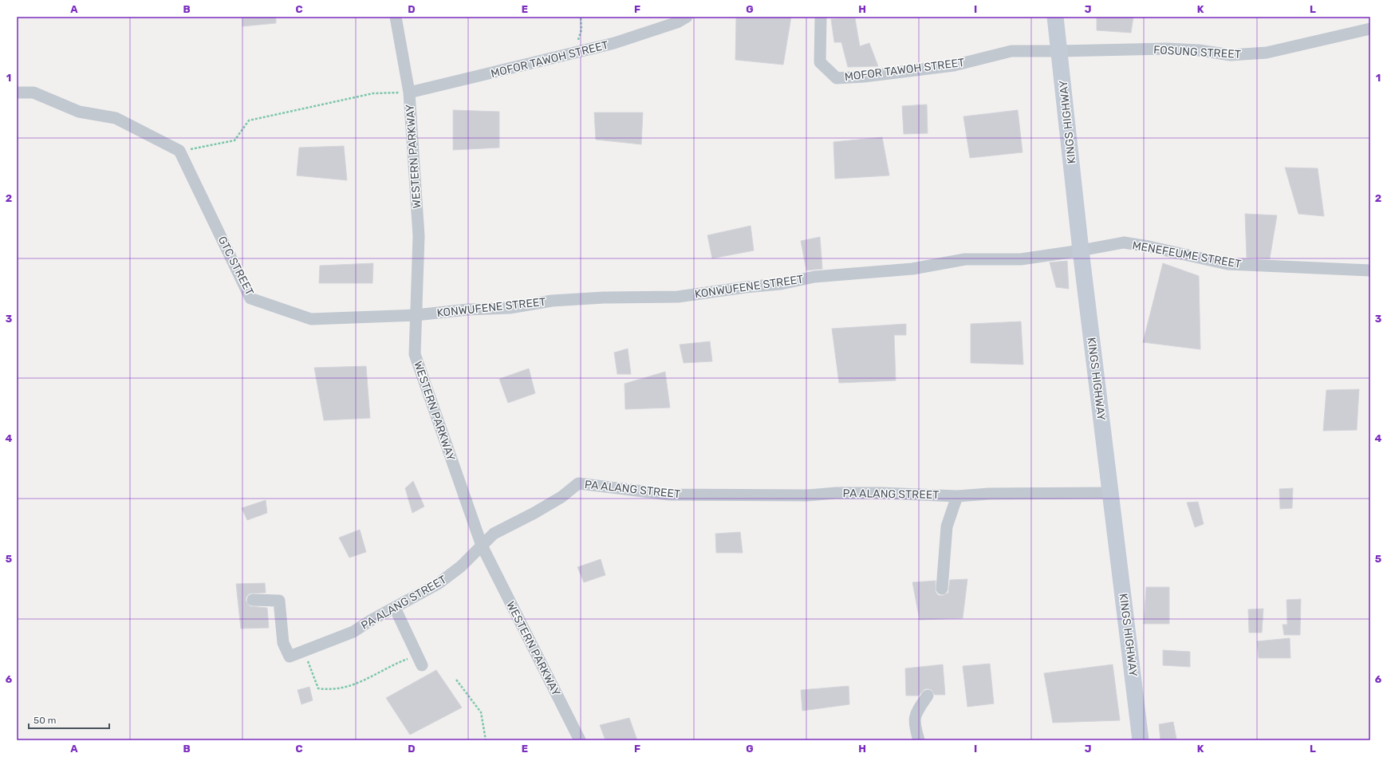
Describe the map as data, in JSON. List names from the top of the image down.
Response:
{
  "streets": {
    "street": [
      "FOSUNG STREET",
      "MOFOR TAWOH STREET",
      "KINGS HIGHWAY",
      "WESTERN PARKWAY",
      "MENEFEUME STREET",
      "GTC STREET",
      "KONWUFENE STREET",
      "PA ALANG STREET"
    ]
  },
  "crossings": [
    ["FOSUNG STREET", "MOFOR TAWOH STREET"],
    ["FOSUNG STREET", "KINGS HIGHWAY"],
    ["MOFOR TAWOH STREET", "KINGS HIGHWAY"],
    ["MOFOR TAWOH STREET", "WESTERN PARKWAY"],
    ["KINGS HIGHWAY", "MENEFEUME STREET"],
    ["KINGS HIGHWAY", "KONWUFENE STREET"],
    ["KINGS HIGHWAY", "PA ALANG STREET"],
    ["WESTERN PARKWAY", "GTC STREET"],
    ["WESTERN PARKWAY", "KONWUFENE STREET"],
    ["WESTERN PARKWAY", "PA ALANG STREET"],
    ["MENEFEUME STREET", "KONWUFENE STREET"],
    ["GTC STREET", "KONWUFENE STREET"]
  ],
  "scale_bar": "50 m",
  "grid": {
    "columns": [
      "A",
      "B",
      "C",
      "D",
      "E",
      "F",
      "G",
      "H",
      "I",
      "J",
      "K",
      "L"
    ],
    "rows": [
      "1",
      "2",
      "3",
      "4",
      "5",
      "6"
    ]
  }
}
